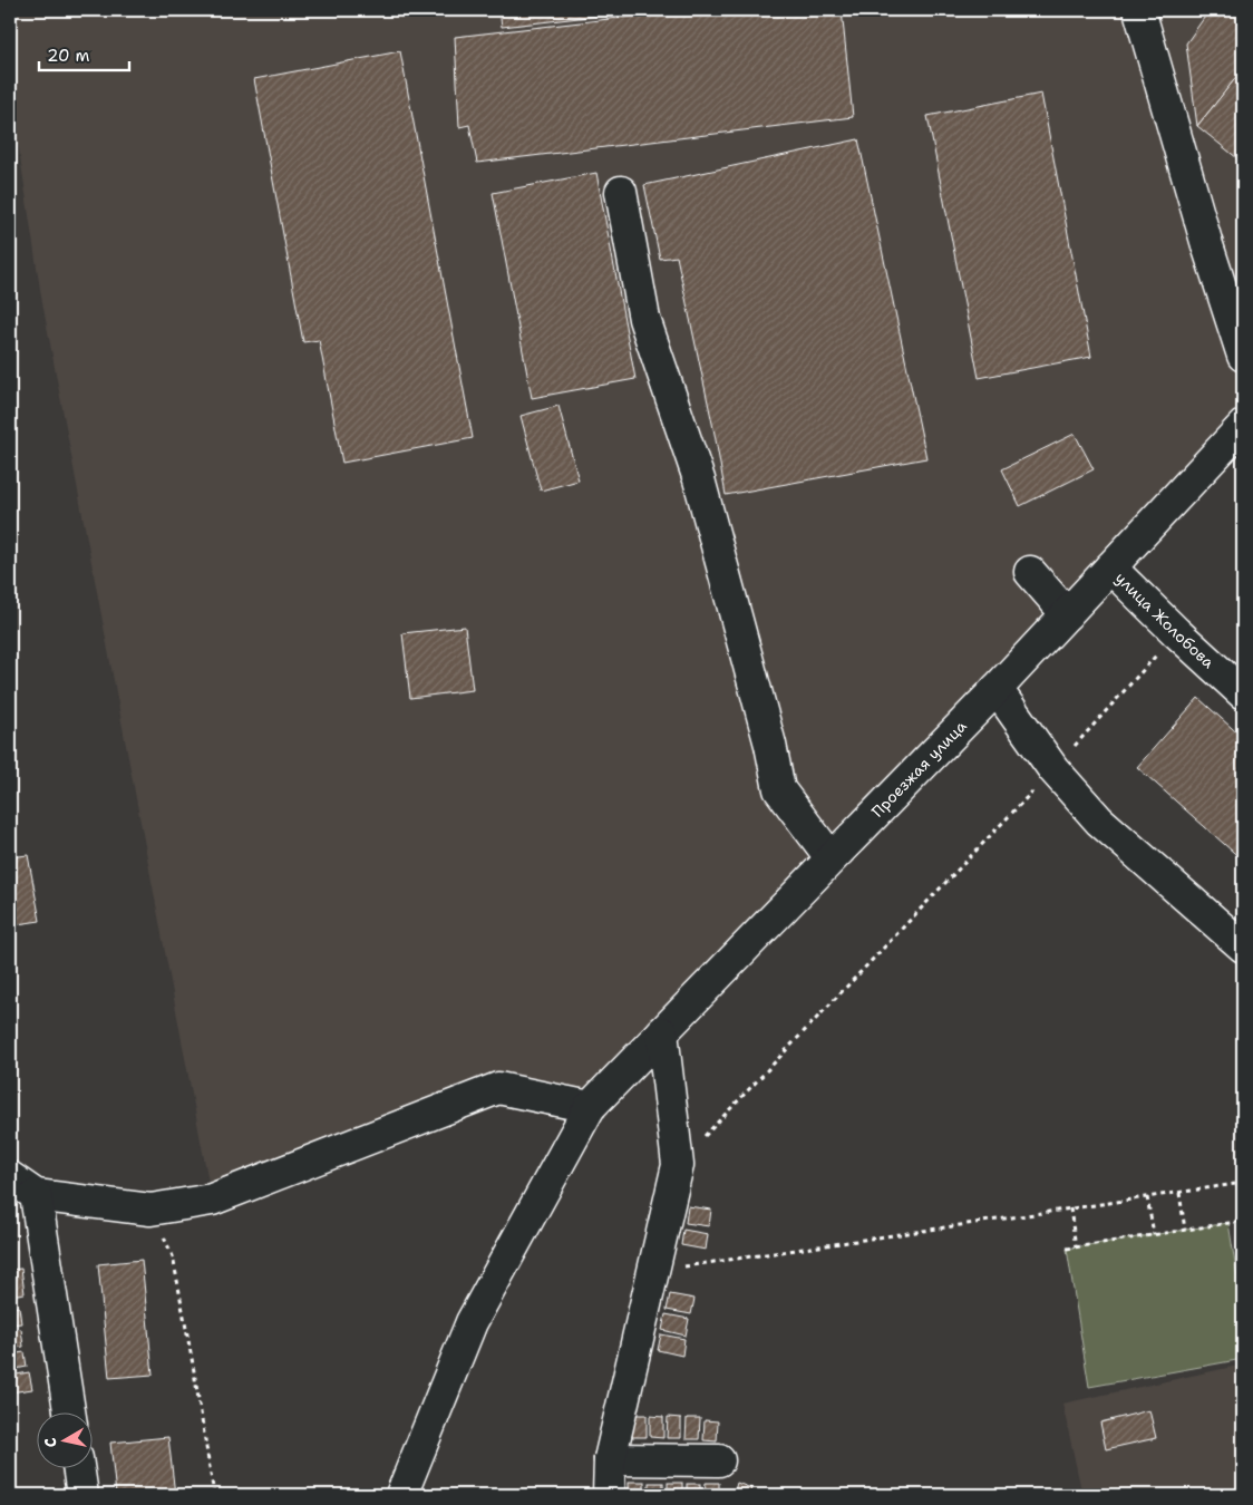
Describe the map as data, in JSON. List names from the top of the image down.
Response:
{
  "streets": {
    "street": ["улица Жолобова", "Проезжая улица"]
  },
  "crossings": [
    ["улица Жолобова", "Проезжая улица"]
  ],
  "scale_bar": "20 m",
  "north": "left"
}
